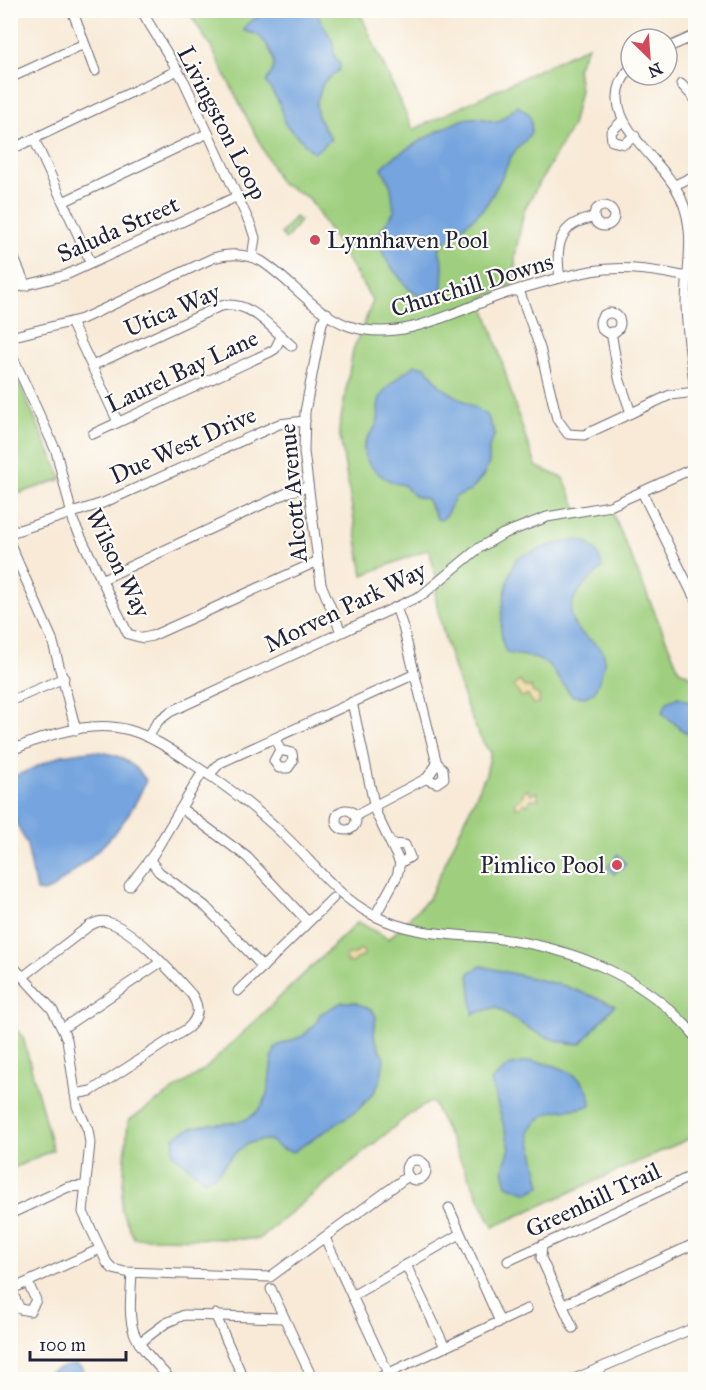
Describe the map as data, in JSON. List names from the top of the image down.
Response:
{
  "streets": {
    "street": [
      "Livingston Loop",
      "Saluda Street",
      "Churchill Downs",
      "Utica Way",
      "Laurel Bay Lane",
      "Due West Drive",
      "Alcott Avenue",
      "Wilson Way",
      "Morven Park Way",
      "Greenhill Trail"
    ]
  },
  "crossings": [
    ["Livingston Loop", "Saluda Street"],
    ["Livingston Loop", "Churchill Downs"],
    ["Churchill Downs", "Alcott Avenue"],
    ["Utica Way", "Laurel Bay Lane"],
    ["Due West Drive", "Alcott Avenue"],
    ["Due West Drive", "Wilson Way"],
    ["Alcott Avenue", "Wilson Way"],
    ["Alcott Avenue", "Morven Park Way"]
  ],
  "places": ["Lynnhaven Pool", "Pimlico Pool"],
  "scale_bar": "100 m",
  "north": "bottom right"
}
